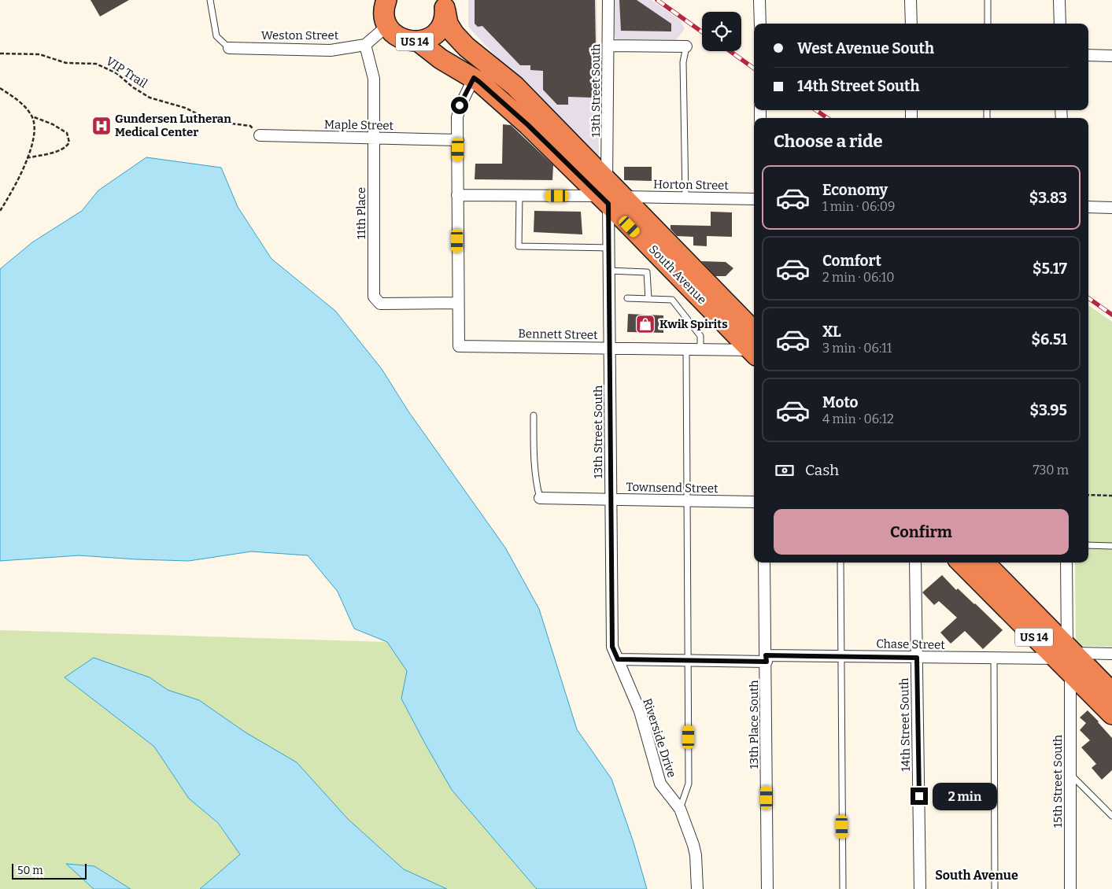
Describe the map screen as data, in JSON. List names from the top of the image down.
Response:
{
  "streets": {
    "highway": ["US 14", "South Avenue"],
    "street": [
      "Weston Street",
      "13th Street South",
      "Maple Street",
      "Horton Street",
      "11th Place",
      "Bennett Street",
      "Townsend Street",
      "Chase Street",
      "13th Place South",
      "14th Street South",
      "Riverside Drive",
      "15th Street South"
    ],
    "path": ["VIP Trail"]
  },
  "crossings": [
    ["Weston Street", "11th Place"],
    ["US 14", "South Avenue"],
    ["US 14", "Chase Street"],
    ["US 14", "15th Street South"],
    ["VIP Trail", "Maple Street"],
    ["13th Street South", "Horton Street"],
    ["13th Street South", "South Avenue"],
    ["13th Street South", "Bennett Street"],
    ["13th Street South", "Townsend Street"],
    ["13th Street South", "Chase Street"],
    ["13th Street South", "Riverside Drive"],
    ["Maple Street", "11th Place"],
    ["Horton Street", "South Avenue"],
    ["11th Place", "Bennett Street"],
    ["Chase Street", "13th Place South"],
    ["Chase Street", "14th Street South"],
    ["Chase Street", "Riverside Drive"]
  ],
  "districts": ["South Avenue"],
  "places": {
    "hospital": ["Gundersen Lutheran Medical Center"],
    "shop": ["Kwik Spirits"]
  },
  "scale_bar": "50 m",
  "page": {
    "banner": ["West Avenue South", "14th Street South"],
    "heading": "Choose a ride",
    "list": [
      {
        "name": "Economy",
        "note": "1 min · 06:09",
        "value": "$3.83"
      },
      {
        "name": "Comfort",
        "note": "2 min · 06:10",
        "value": "$5.17"
      },
      {
        "name": "XL",
        "note": "3 min · 06:11",
        "value": "$6.51"
      },
      {
        "name": "Moto",
        "note": "4 min · 06:12",
        "value": "$3.95"
      }
    ],
    "pay": ["Cash", "730 m"],
    "buttons": "Confirm",
    "bubble": "2 min",
    "scale": "50 m"
  }
}
